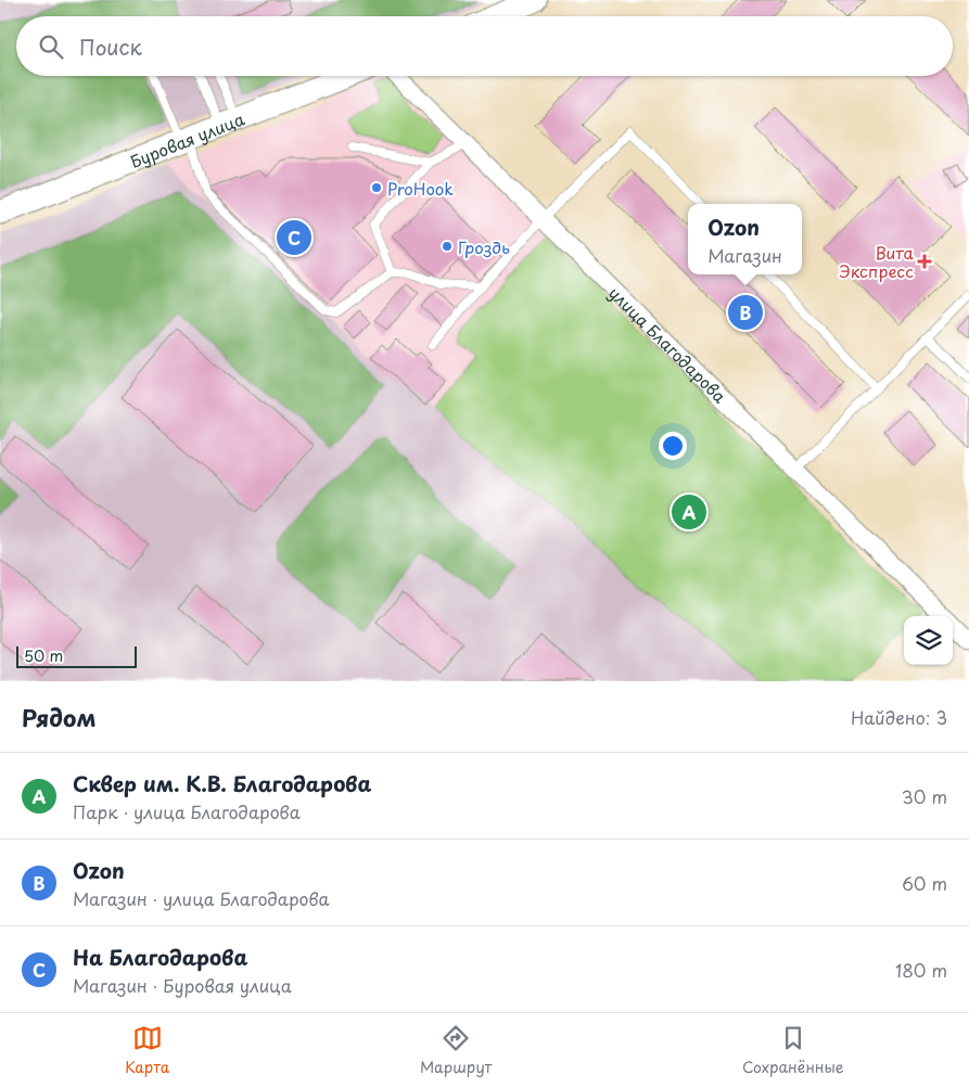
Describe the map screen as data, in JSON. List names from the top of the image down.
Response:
{
  "streets": {
    "main road": ["Буровая улица"],
    "street": ["улица Благодарова"]
  },
  "places": {
    "other": ["ProHook", "Гроздь"],
    "health": ["Вита Экспресс"]
  },
  "scale_bar": "50 m",
  "page": {
    "search": "Поиск",
    "popup": ["Ozon", "Магазин"],
    "pins": ["C", "B", "A"],
    "scale": "50 m",
    "heading": ["Рядом", "Найдено: 3"],
    "list": [
      {
        "mark": "A",
        "name": "Сквер им. К.В. Благодарова",
        "note": "Парк · улица Благодарова",
        "value": "30 m"
      },
      {
        "mark": "B",
        "name": "Ozon",
        "note": "Магазин · улица Благодарова",
        "value": "60 m"
      },
      {
        "mark": "C",
        "name": "На Благодарова",
        "note": "Магазин · Буровая улица",
        "value": "180 m"
      }
    ],
    "nav": ["Карта", "Маршрут", "Сохранённые"]
  }
}
